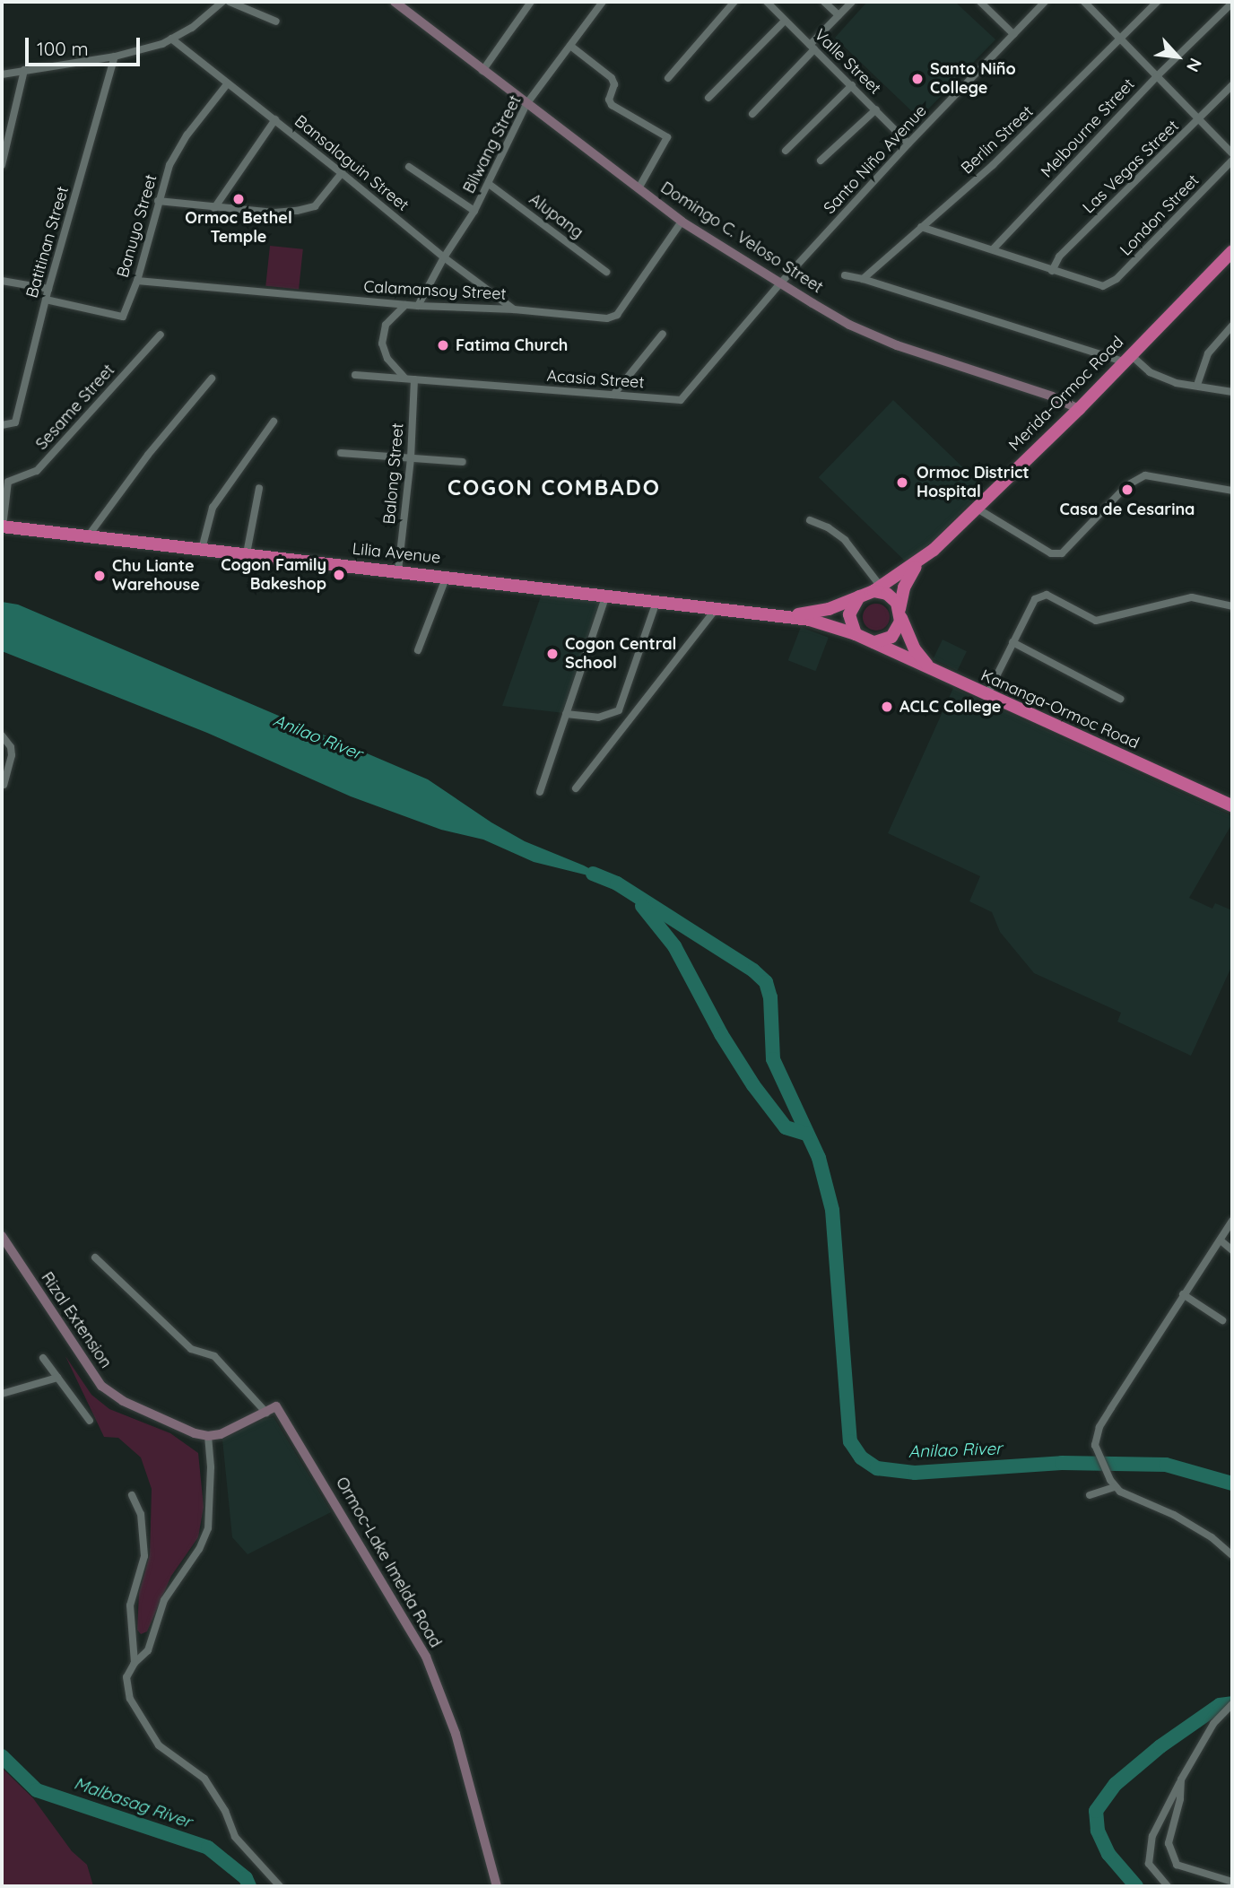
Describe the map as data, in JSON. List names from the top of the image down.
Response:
{
  "streets": {
    "highway": ["Merida-Ormoc Road", "Lilia Avenue", "Kananga-Ormoc Road"],
    "street": [
      "Valle Street",
      "Melbourne Street",
      "Berlin Street",
      "Bilwang Street",
      "Santo Niño Avenue",
      "Bansalaguin Street",
      "Las Vegas Street",
      "London Street",
      "Alupang",
      "Banuyo Street",
      "Domingo C. Veloso Street",
      "Batitinan Street",
      "Calamansoy Street",
      "Acasia Street",
      "Sesame Street",
      "Balong Street",
      "Rizal Extension",
      "Ormoc-Lake Imelda Road"
    ]
  },
  "crossings": [
    ["Valle Street", "Santo Niño Avenue"],
    ["Bilwang Street", "Bansalaguin Street"],
    ["Bilwang Street", "Alupang"],
    ["Bilwang Street", "Domingo C. Veloso Street"],
    ["Bilwang Street", "Calamansoy Street"],
    ["Santo Niño Avenue", "Domingo C. Veloso Street"],
    ["Santo Niño Avenue", "Acasia Street"],
    ["Bansalaguin Street", "Banuyo Street"],
    ["Bansalaguin Street", "Calamansoy Street"],
    ["Las Vegas Street", "London Street"],
    ["Banuyo Street", "Batitinan Street"],
    ["Banuyo Street", "Calamansoy Street"],
    ["Domingo C. Veloso Street", "Calamansoy Street"],
    ["Domingo C. Veloso Street", "Acasia Street"],
    ["Domingo C. Veloso Street", "Merida-Ormoc Road"],
    ["Acasia Street", "Balong Street"],
    ["Merida-Ormoc Road", "Kananga-Ormoc Road"],
    ["Sesame Street", "Lilia Avenue"],
    ["Balong Street", "Lilia Avenue"]
  ],
  "districts": ["COGON COMBADO"],
  "water": ["Anilao River", "Malbasag River"],
  "places": [
    "Santo Niño College",
    "Ormoc Bethel Temple",
    "Fatima Church",
    "Ormoc District Hospital",
    "Casa de Cesarina",
    "Cogon Family Bakeshop",
    "Chu Liante Warehouse",
    "Cogon Central School",
    "ACLC College"
  ],
  "scale_bar": "100 m",
  "north": "bottom right"
}
